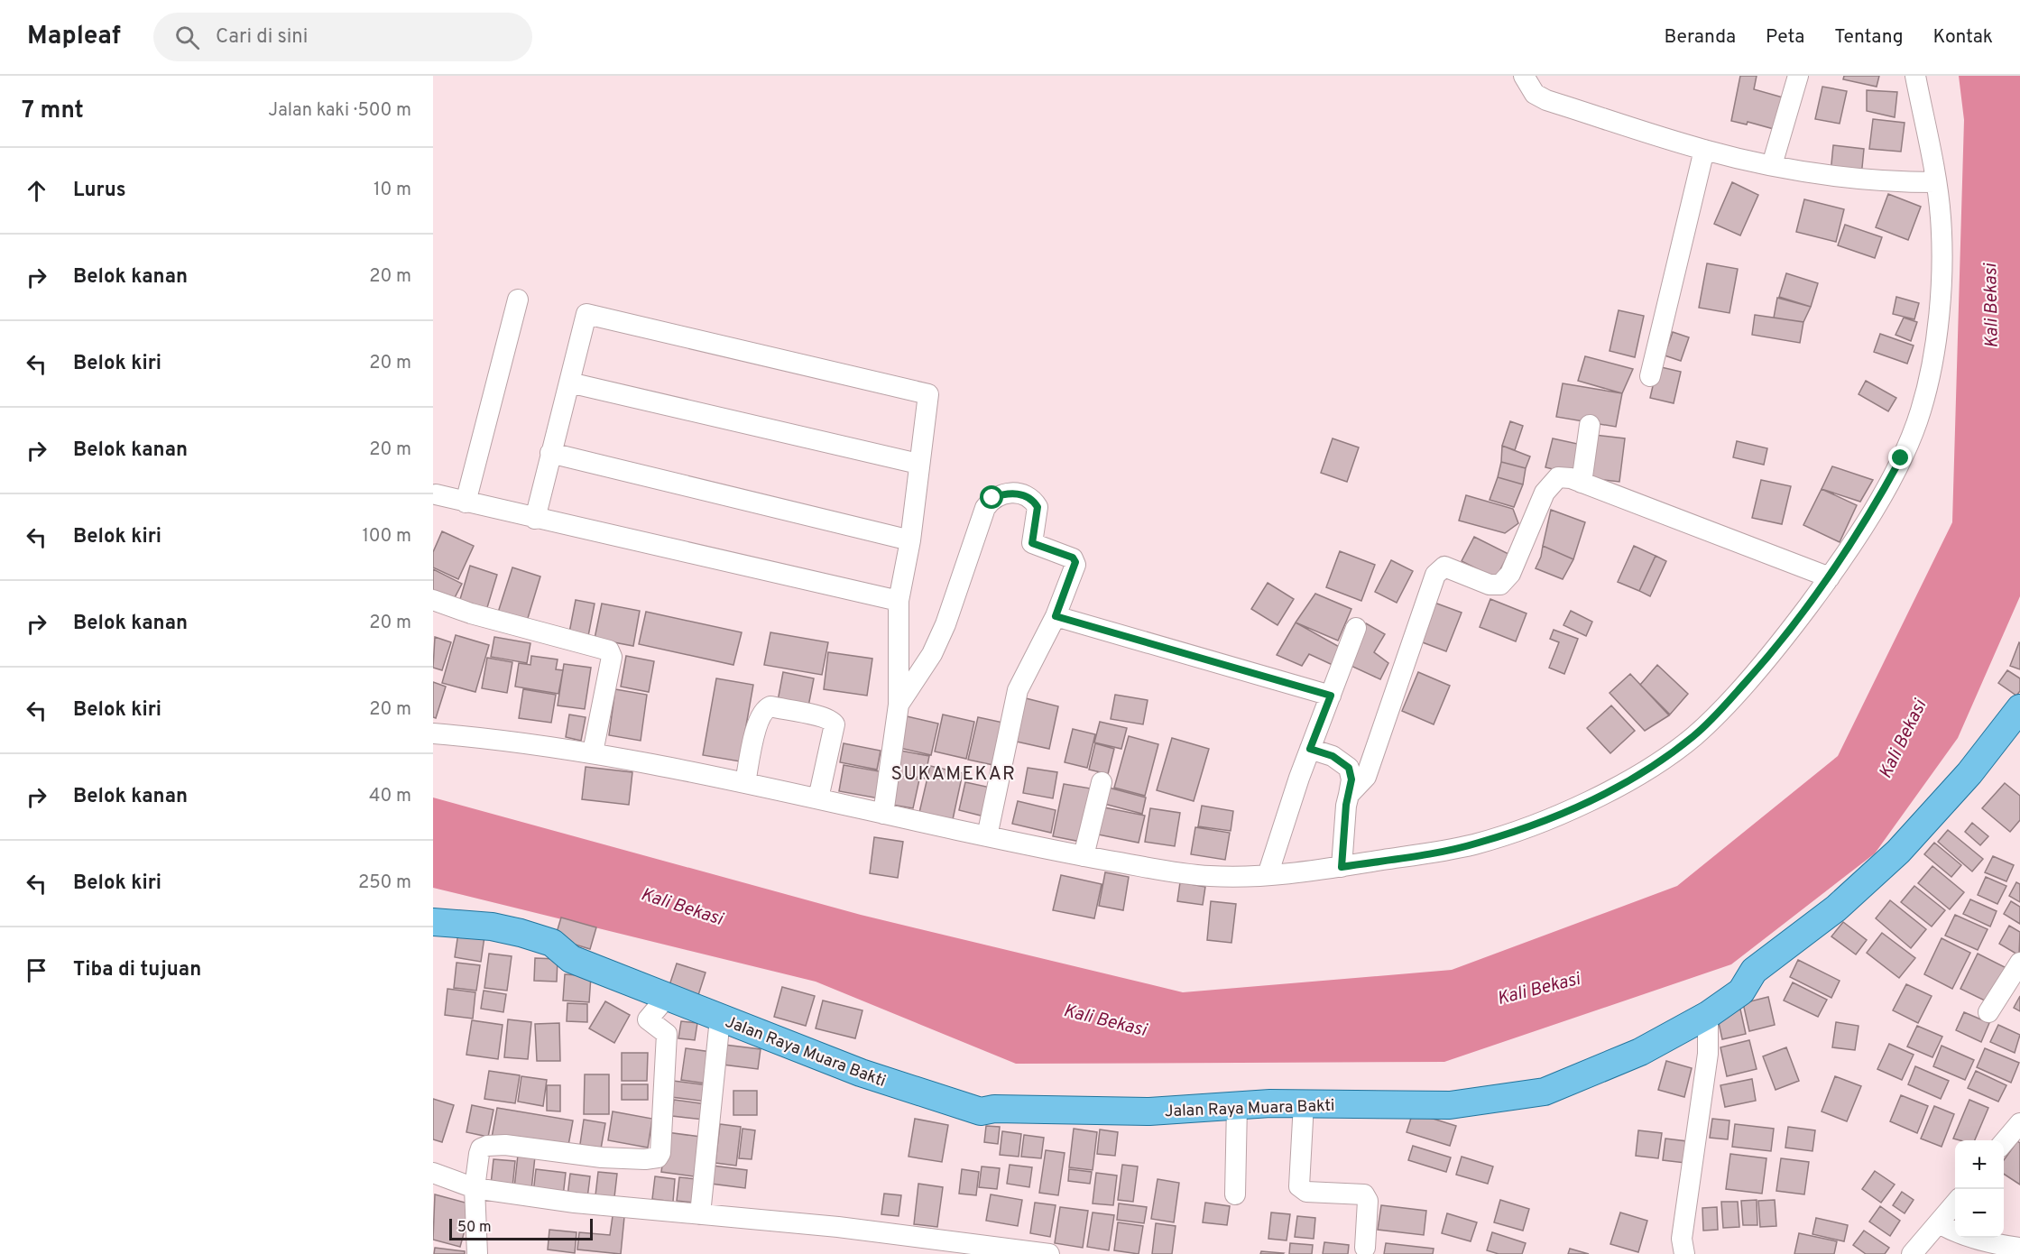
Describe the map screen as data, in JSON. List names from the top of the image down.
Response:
{
  "streets": {
    "main road": ["Jalan Raya Muara Bakti"]
  },
  "districts": ["SUKAMEKAR"],
  "water": ["Kali Bekasi"],
  "scale_bar": "50 m",
  "page": {
    "header": "Mapleaf",
    "search": "Cari di sini",
    "nav": [
      "Beranda",
      "Peta",
      "Tentang",
      "Kontak"
    ],
    "heading": ["7 mnt", "Jalan kaki · 500 m"],
    "list": [
      ["Lurus", "10 m"],
      ["Belok kanan", "20 m"],
      ["Belok kiri", "20 m"],
      ["Belok kanan", "20 m"],
      ["Belok kiri", "100 m"],
      ["Belok kanan", "20 m"],
      ["Belok kiri", "20 m"],
      ["Belok kanan", "40 m"],
      ["Belok kiri", "250 m"],
      "Tiba di tujuan"
    ],
    "map_buttons": ["+", "−"],
    "scale": "50 m"
  }
}
